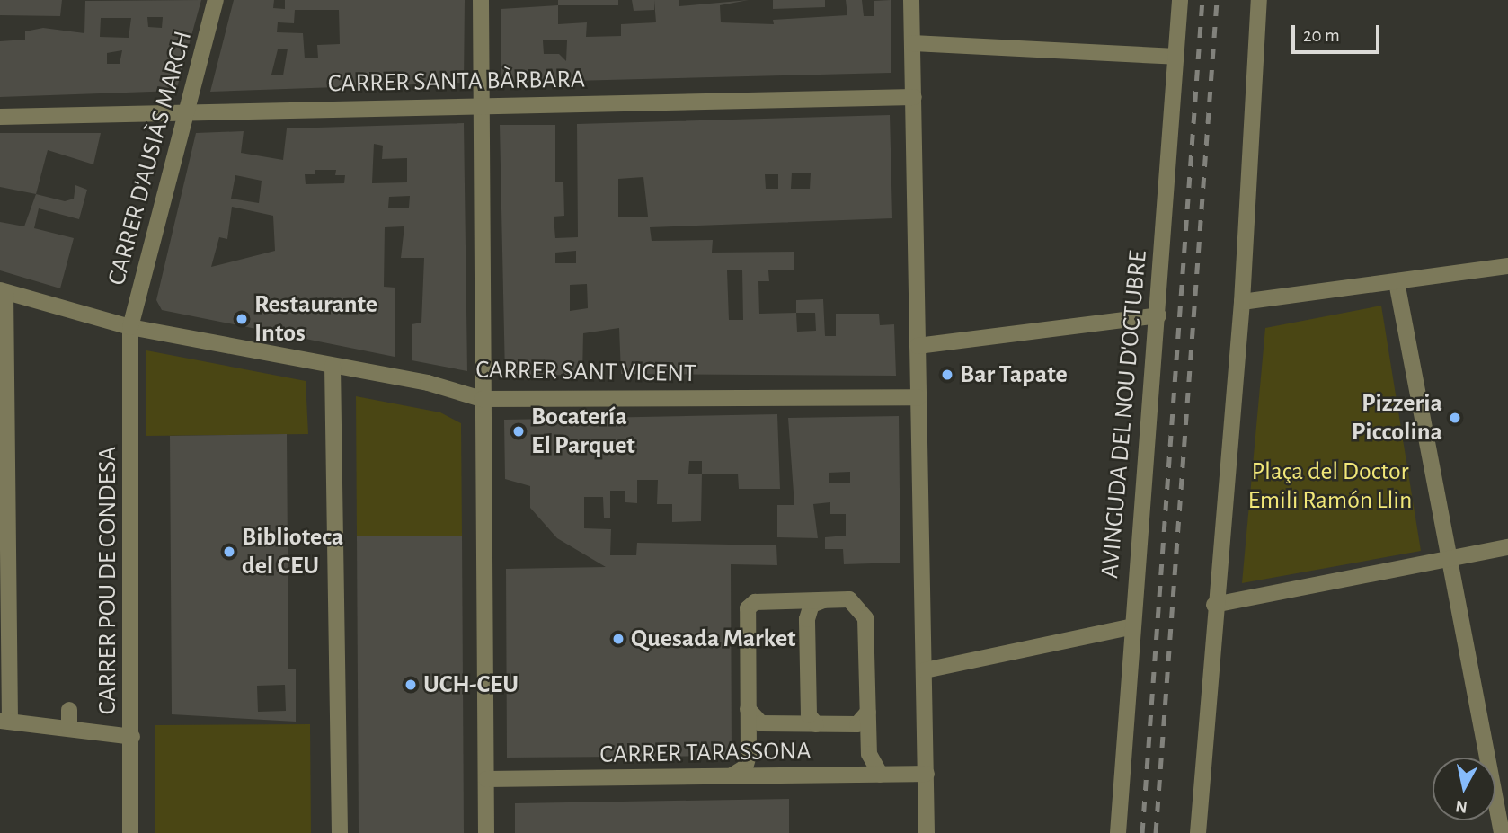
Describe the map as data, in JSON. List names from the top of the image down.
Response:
{
  "streets": {
    "street": [
      "CARRER SANTA BÀRBARA",
      "CARRER D'AUSIÀS MARCH",
      "CARRER SANT VICENT",
      "AVINGUDA DEL NOU D'OCTUBRE",
      "CARRER POU DE CONDESA",
      "CARRER TARASSONA"
    ]
  },
  "crossings": [
    ["CARRER SANTA BÀRBARA", "CARRER D'AUSIÀS MARCH"],
    ["CARRER D'AUSIÀS MARCH", "CARRER SANT VICENT"],
    ["CARRER D'AUSIÀS MARCH", "CARRER POU DE CONDESA"],
    ["CARRER SANT VICENT", "CARRER POU DE CONDESA"]
  ],
  "parks": ["Plaça del Doctor Emili Ramón Llin"],
  "places": [
    "Restaurante Intos",
    "Bar Tapate",
    "Pizzeria Piccolina",
    "Bocatería El Parquet",
    "Biblioteca del CEU",
    "Quesada Market",
    "UCH-CEU"
  ],
  "scale_bar": "20 m",
  "north": "bottom"
}
